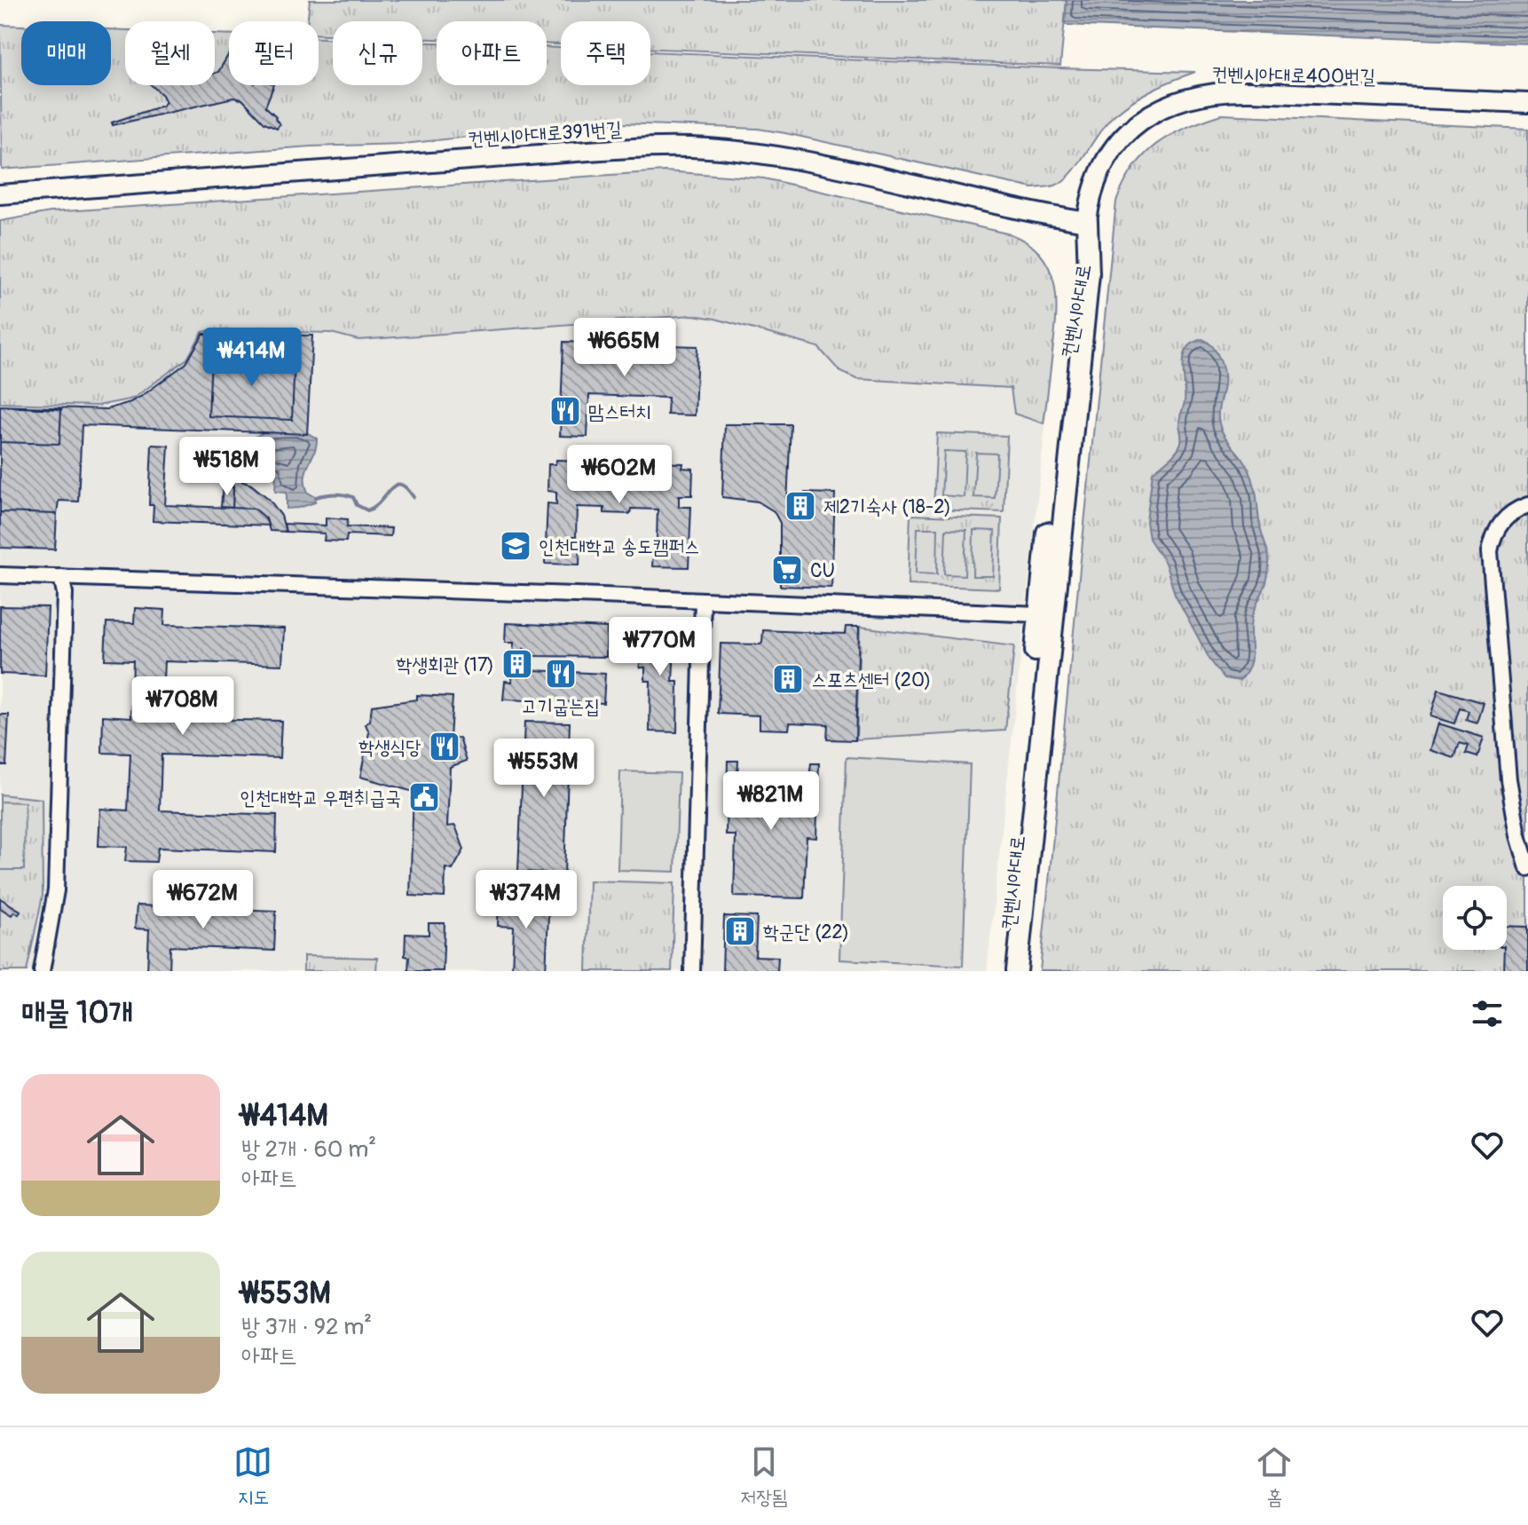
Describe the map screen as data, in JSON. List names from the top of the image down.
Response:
{
  "streets": {
    "main road": ["컨벤시아대로"],
    "street": ["컨벤시아대로400번길", "컨벤시아대로391번길"]
  },
  "crossings": [
    ["컨벤시아대로400번길", "컨벤시아대로391번길"]
  ],
  "places": {
    "restaurant": ["맘스터치", "고기굽는집", "학생식당"],
    "building": [
      "제2기숙사 (18-2)",
      "학생회관 (17)",
      "스포츠센터 (20)",
      "학군단 (22)"
    ],
    "school or university": ["인천대학교 송도캠퍼스"],
    "supermarket": ["CU"],
    "public building": ["인천대학교 우편취급국"]
  },
  "page": {
    "chip": [
      "매매",
      "월세",
      "필터",
      "신규",
      "아파트",
      "주택"
    ],
    "price": [
      "₩665M",
      "₩414M",
      "₩518M",
      "₩602M",
      "₩770M",
      "₩708M",
      "₩553M",
      "₩821M",
      "₩672M",
      "₩374M"
    ],
    "heading": "매물 10개",
    "list": [
      {
        "name": "₩414M",
        "note": "방 2개 · 60 m² · 아파트"
      },
      {
        "name": "₩553M",
        "note": "방 3개 · 92 m² · 아파트"
      }
    ],
    "tabs": ["지도", "저장됨", "홈"]
  }
}
